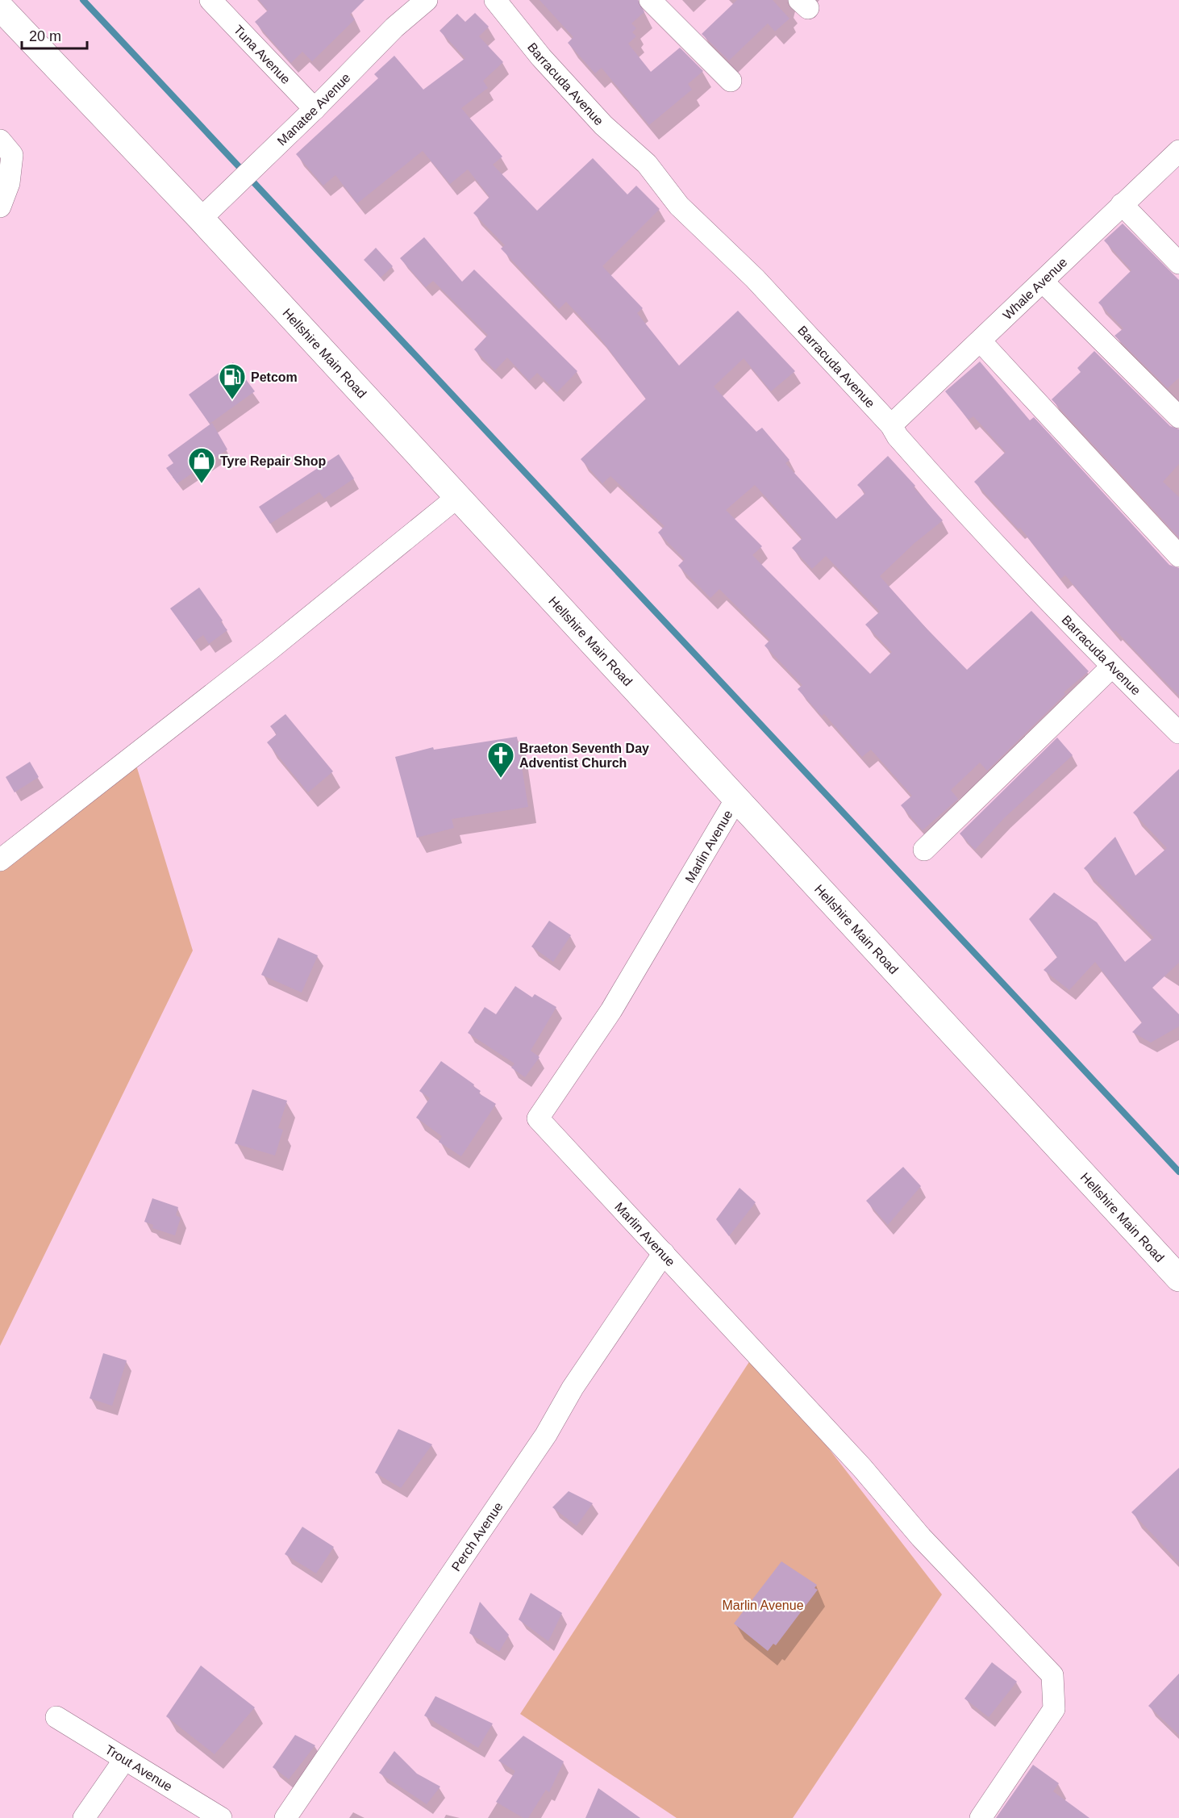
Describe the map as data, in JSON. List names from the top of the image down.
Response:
{
  "streets": {
    "main road": ["Hellshire Main Road"],
    "street": [
      "Tuna Avenue",
      "Barracuda Avenue",
      "Manatee Avenue",
      "Whale Avenue",
      "Marlin Avenue",
      "Perch Avenue",
      "Trout Avenue"
    ]
  },
  "crossings": [
    ["Tuna Avenue", "Manatee Avenue"],
    ["Barracuda Avenue", "Whale Avenue"],
    ["Manatee Avenue", "Hellshire Main Road"],
    ["Hellshire Main Road", "Marlin Avenue"],
    ["Marlin Avenue", "Perch Avenue"]
  ],
  "parks": ["Marlin Avenue"],
  "places": {
    "fuel station": ["Petcom"],
    "shop": ["Tyre Repair Shop"],
    "church": ["Braeton Seventh Day Adventist Church"]
  },
  "scale_bar": "20 m"
}
